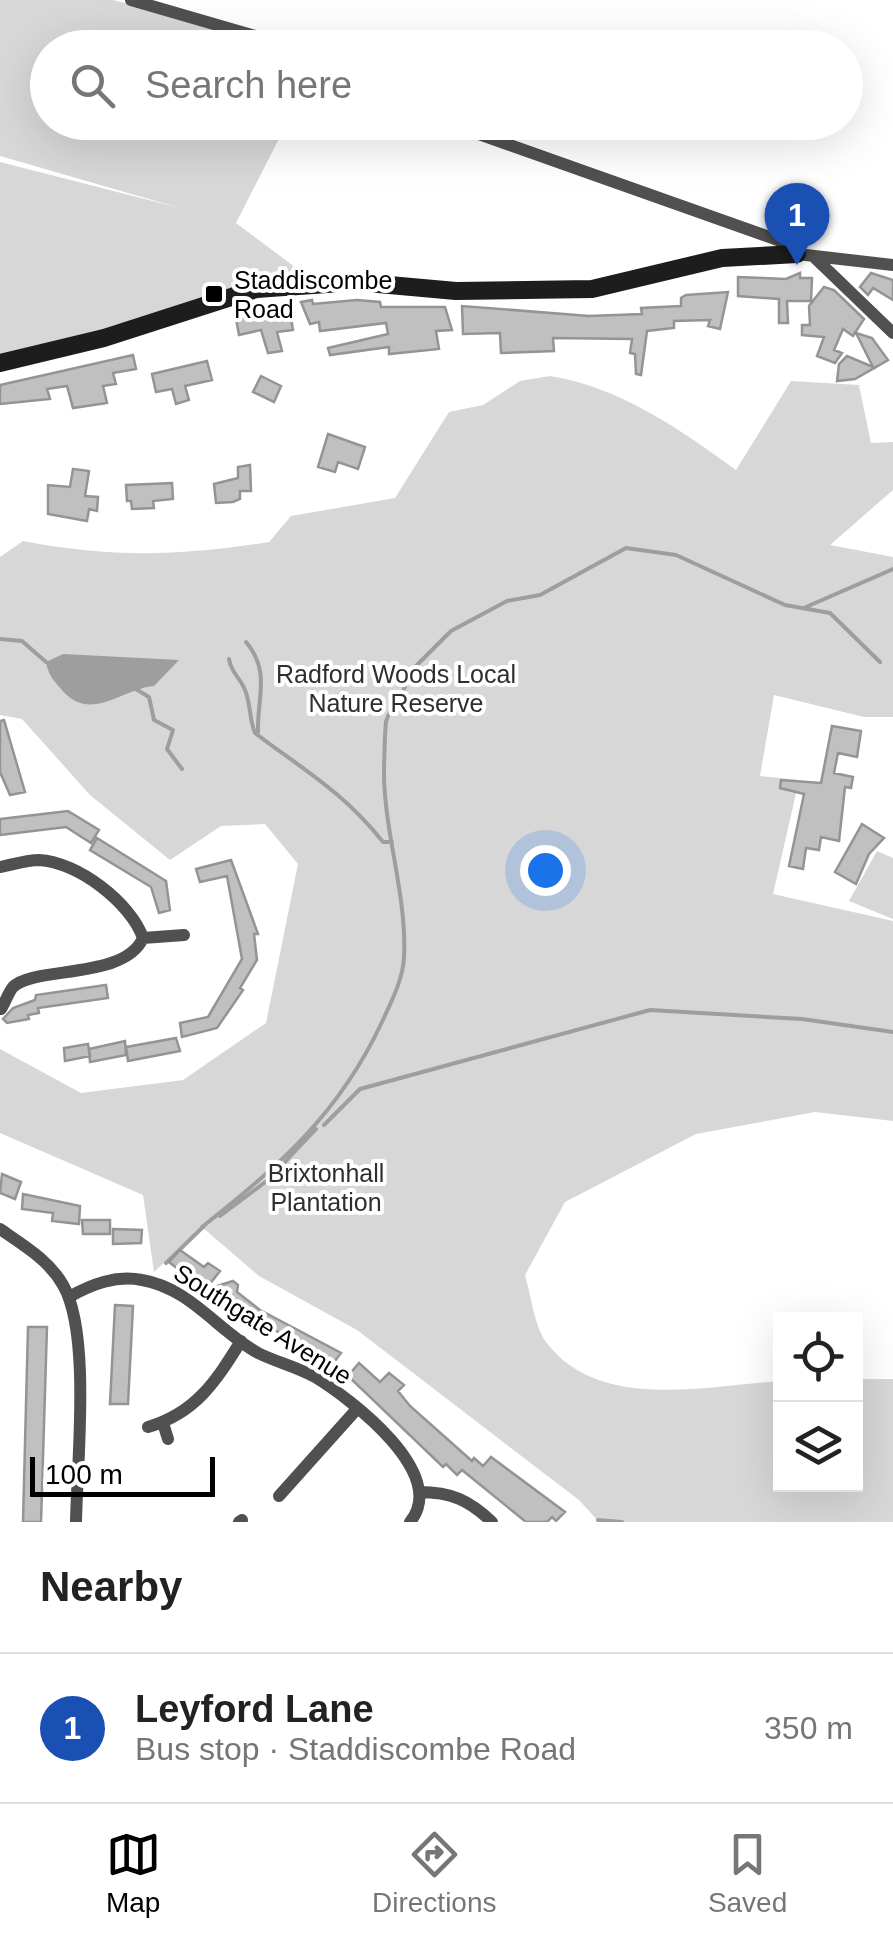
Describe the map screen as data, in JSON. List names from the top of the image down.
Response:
{
  "streets": {
    "street": ["Southgate Avenue"]
  },
  "parks": ["Radford Woods Local Nature Reserve", "Brixtonhall Plantation"],
  "places": {
    "transit": ["Staddiscombe Road"]
  },
  "scale_bar": "100 m",
  "page": {
    "search": "Search here",
    "pins": "1",
    "scale": "100 m",
    "heading": "Nearby",
    "list": [
      {
        "mark": "1",
        "name": "Leyford Lane",
        "note": "Bus stop · Staddiscombe Road",
        "value": "350 m"
      }
    ],
    "nav": ["Map", "Directions", "Saved"]
  }
}
